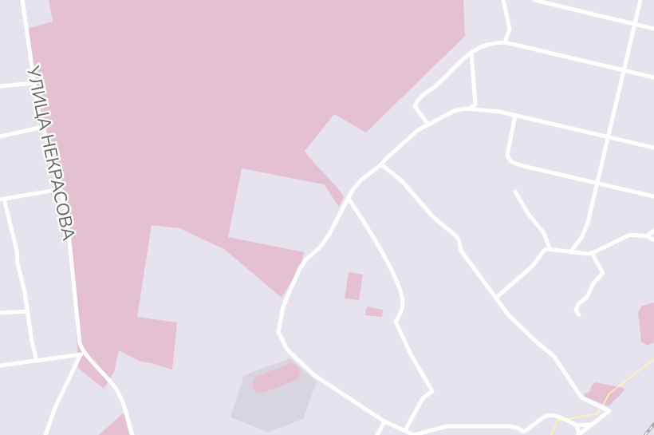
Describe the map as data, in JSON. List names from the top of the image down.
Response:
{
  "streets": {
    "street": ["УЛИЦА НЕКРАСОВА"]
  }
}
